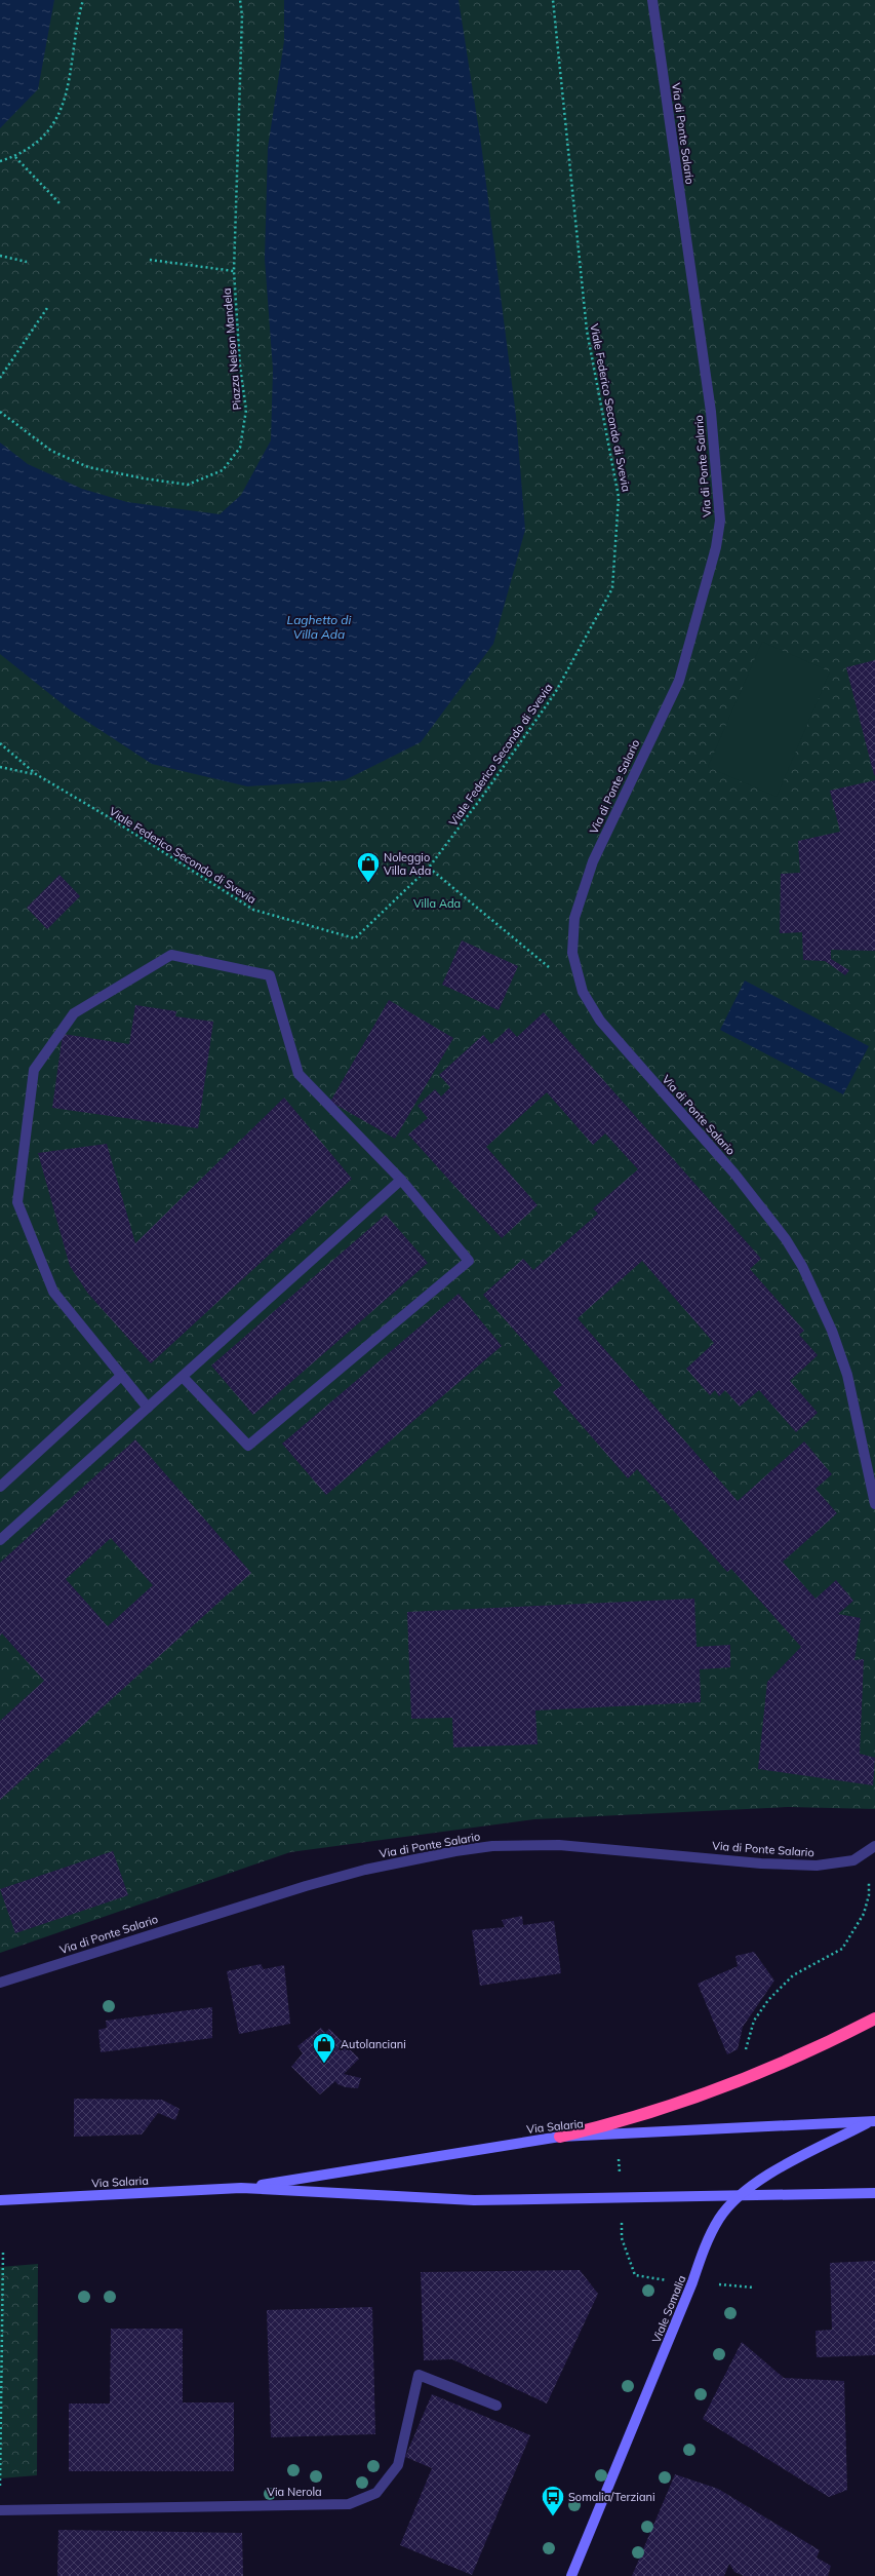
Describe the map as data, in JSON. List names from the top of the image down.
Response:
{
  "streets": {
    "main road": ["Via Salaria", "Viale Somalia"],
    "street": ["Via di Ponte Salario", "Via Nerola"],
    "path": ["Piazza Nelson Mandela", "Viale Federico Secondo di Svevia"]
  },
  "crossings": [
    ["Via Salaria", "Viale Somalia"]
  ],
  "water": ["Laghetto di Villa Ada"],
  "parks": ["Villa Ada"],
  "places": {
    "shop": ["Noleggio Villa Ada", "Autolanciani"],
    "bus stop": ["Somalia/Terziani"]
  }
}
